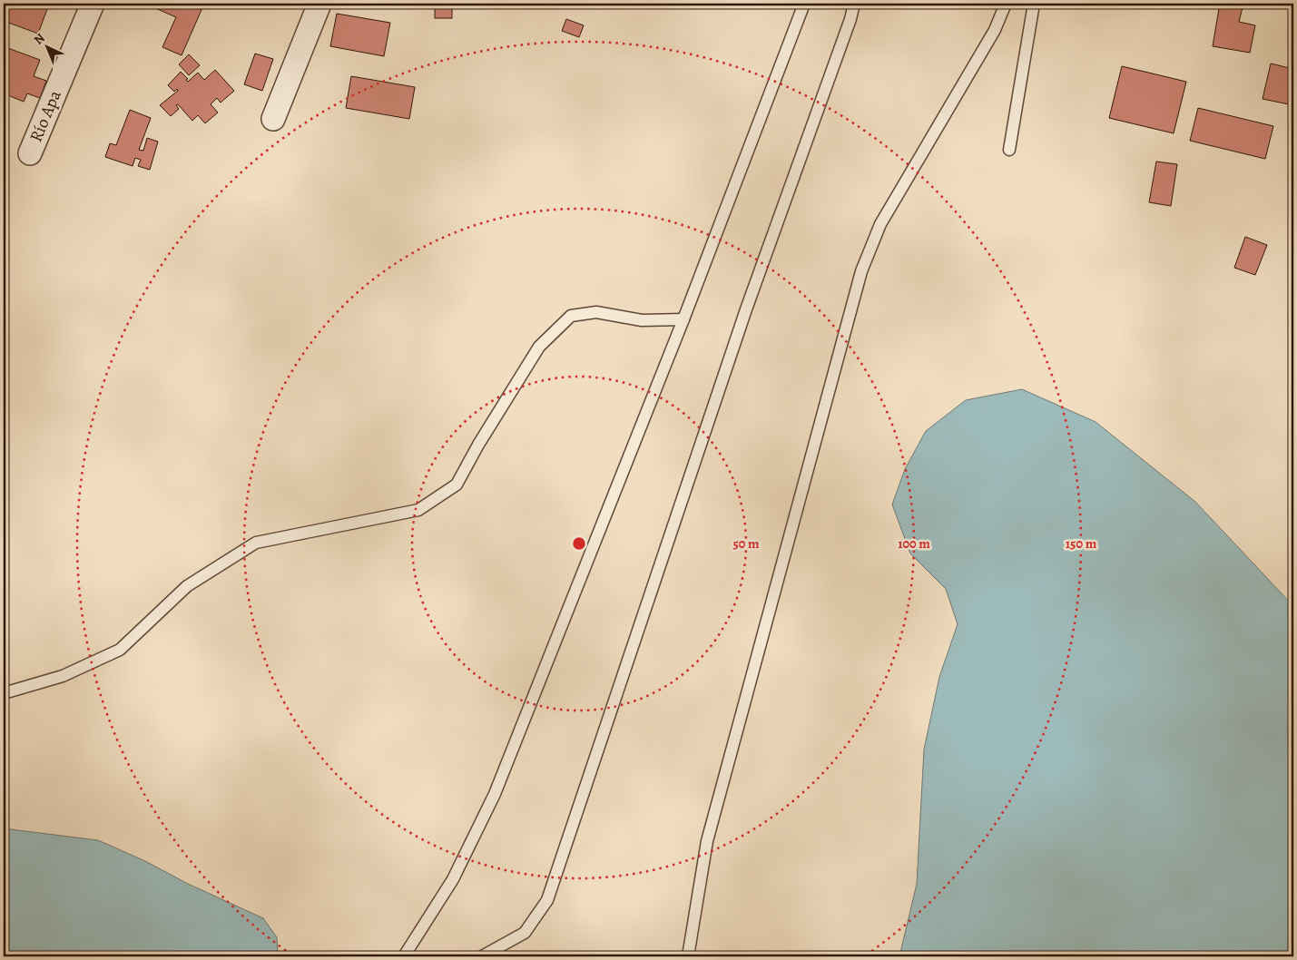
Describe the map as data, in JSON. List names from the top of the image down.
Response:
{
  "streets": {
    "street": ["Río Apa"]
  },
  "north": "top left",
  "rings": ["50 m", "100 m", "150 m"]
}
